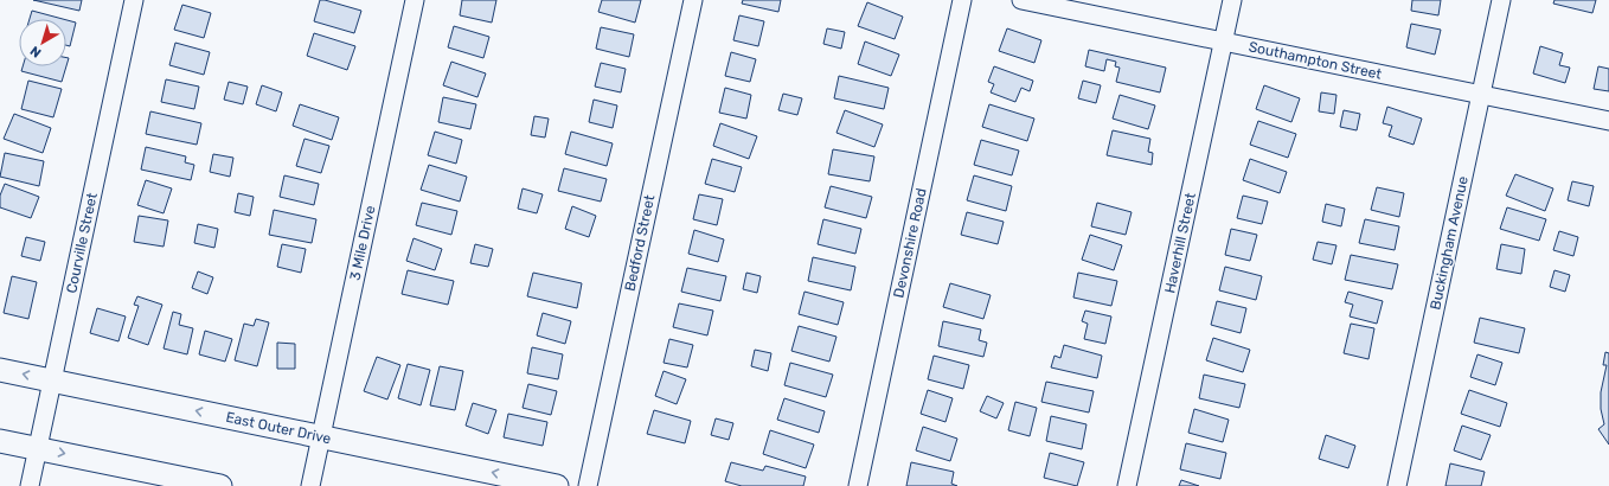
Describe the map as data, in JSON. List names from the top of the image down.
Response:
{
  "streets": {
    "street": [
      "Southampton Street",
      "Courville Street",
      "3 Mile Drive",
      "Bedford Street",
      "Devonshire Road",
      "Haverhill Street",
      "Buckingham Avenue",
      "East Outer Drive"
    ]
  },
  "crossings": [
    ["Southampton Street", "Haverhill Street"],
    ["Southampton Street", "Buckingham Avenue"],
    ["Courville Street", "East Outer Drive"],
    ["3 Mile Drive", "East Outer Drive"]
  ],
  "north": "bottom left"
}
